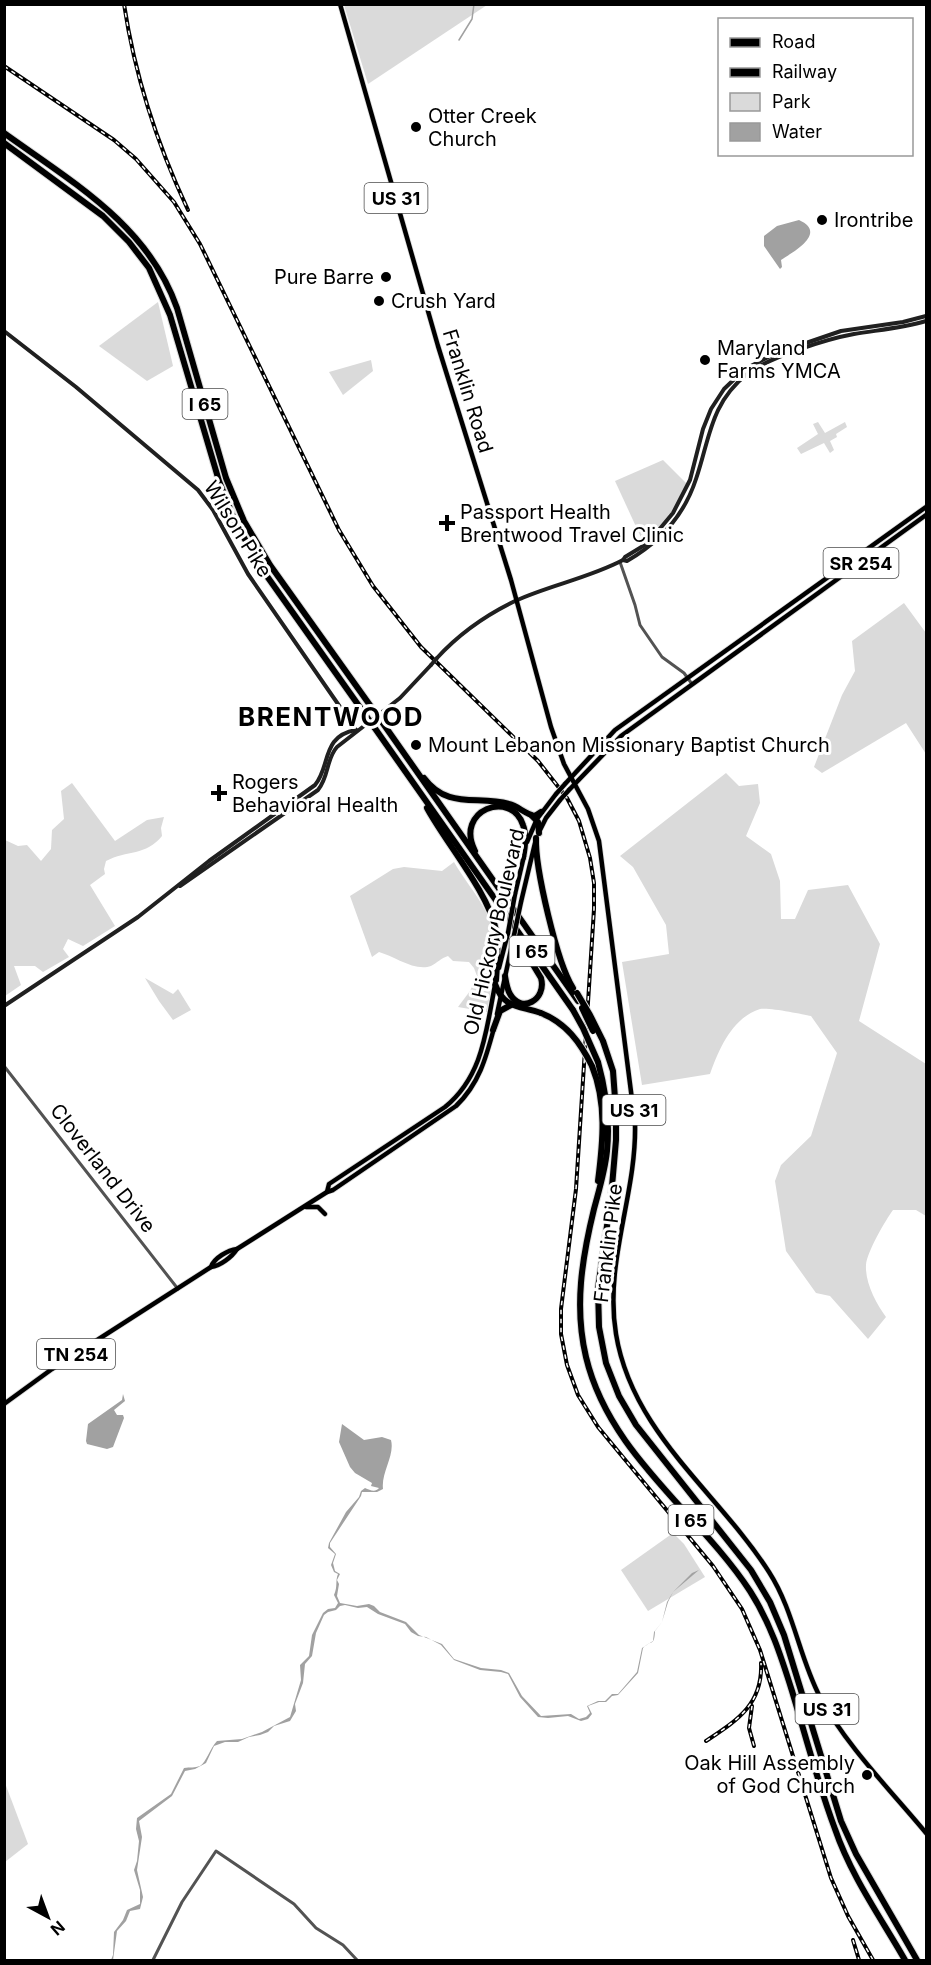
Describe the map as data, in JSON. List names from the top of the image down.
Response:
{
  "streets": {
    "highway": ["I 65"],
    "main road": [
      "US 31",
      "Franklin Road",
      "Wilson Pike",
      "SR 254",
      "Old Hickory Boulevard",
      "Franklin Pike",
      "TN 254"
    ],
    "street": ["Cloverland Drive"]
  },
  "crossings": [
    ["Franklin Road", "Old Hickory Boulevard"],
    ["Franklin Road", "Franklin Pike"],
    ["Old Hickory Boulevard", "Cloverland Drive"],
    ["Old Hickory Boulevard", "Franklin Pike"]
  ],
  "districts": ["BRENTWOOD"],
  "places": {
    "other": [
      "Otter Creek Church",
      "Irontribe",
      "Pure Barre",
      "Crush Yard",
      "Maryland Farms YMCA",
      "Mount Lebanon Missionary Baptist Church",
      "Oak Hill Assembly of God Church"
    ],
    "health": ["Passport Health Brentwood Travel Clinic", "Rogers Behavioral Health"]
  },
  "legend": [
    "Road",
    "Railway",
    "Park",
    "Water"
  ],
  "north": "bottom right"
}
